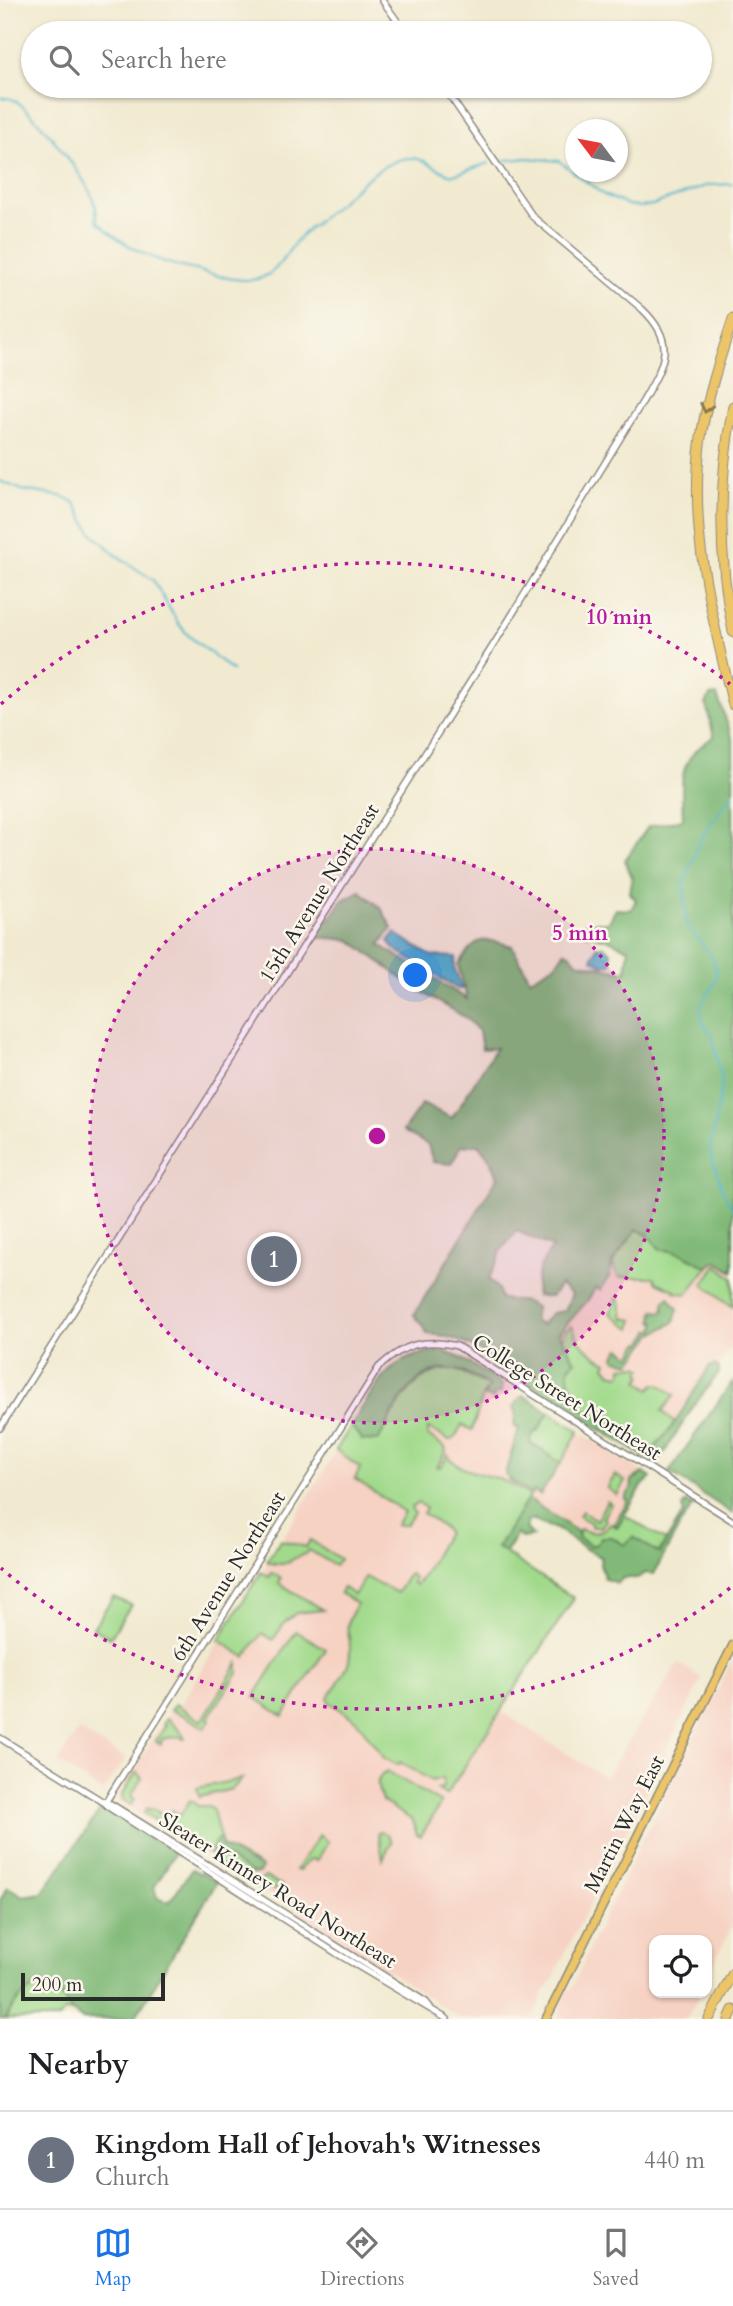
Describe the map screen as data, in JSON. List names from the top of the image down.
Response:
{
  "streets": {
    "main road": ["Martin Way East"],
    "street": [
      "15th Avenue Northeast",
      "College Street Northeast",
      "6th Avenue Northeast",
      "Sleater Kinney Road Northeast"
    ]
  },
  "crossings": [
    ["College Street Northeast", "6th Avenue Northeast"],
    ["6th Avenue Northeast", "Sleater Kinney Road Northeast"]
  ],
  "scale_bar": "200 m",
  "north": "top left",
  "page": {
    "search": "Search here",
    "pins": "1",
    "scale": "200 m",
    "heading": "Nearby",
    "list": [
      {
        "mark": "1",
        "name": "Kingdom Hall of Jehovah's Witnesses",
        "note": "Church",
        "value": "440 m"
      }
    ],
    "nav": ["Map", "Directions", "Saved"]
  },
  "rings": ["10 min", "5 min"]
}
